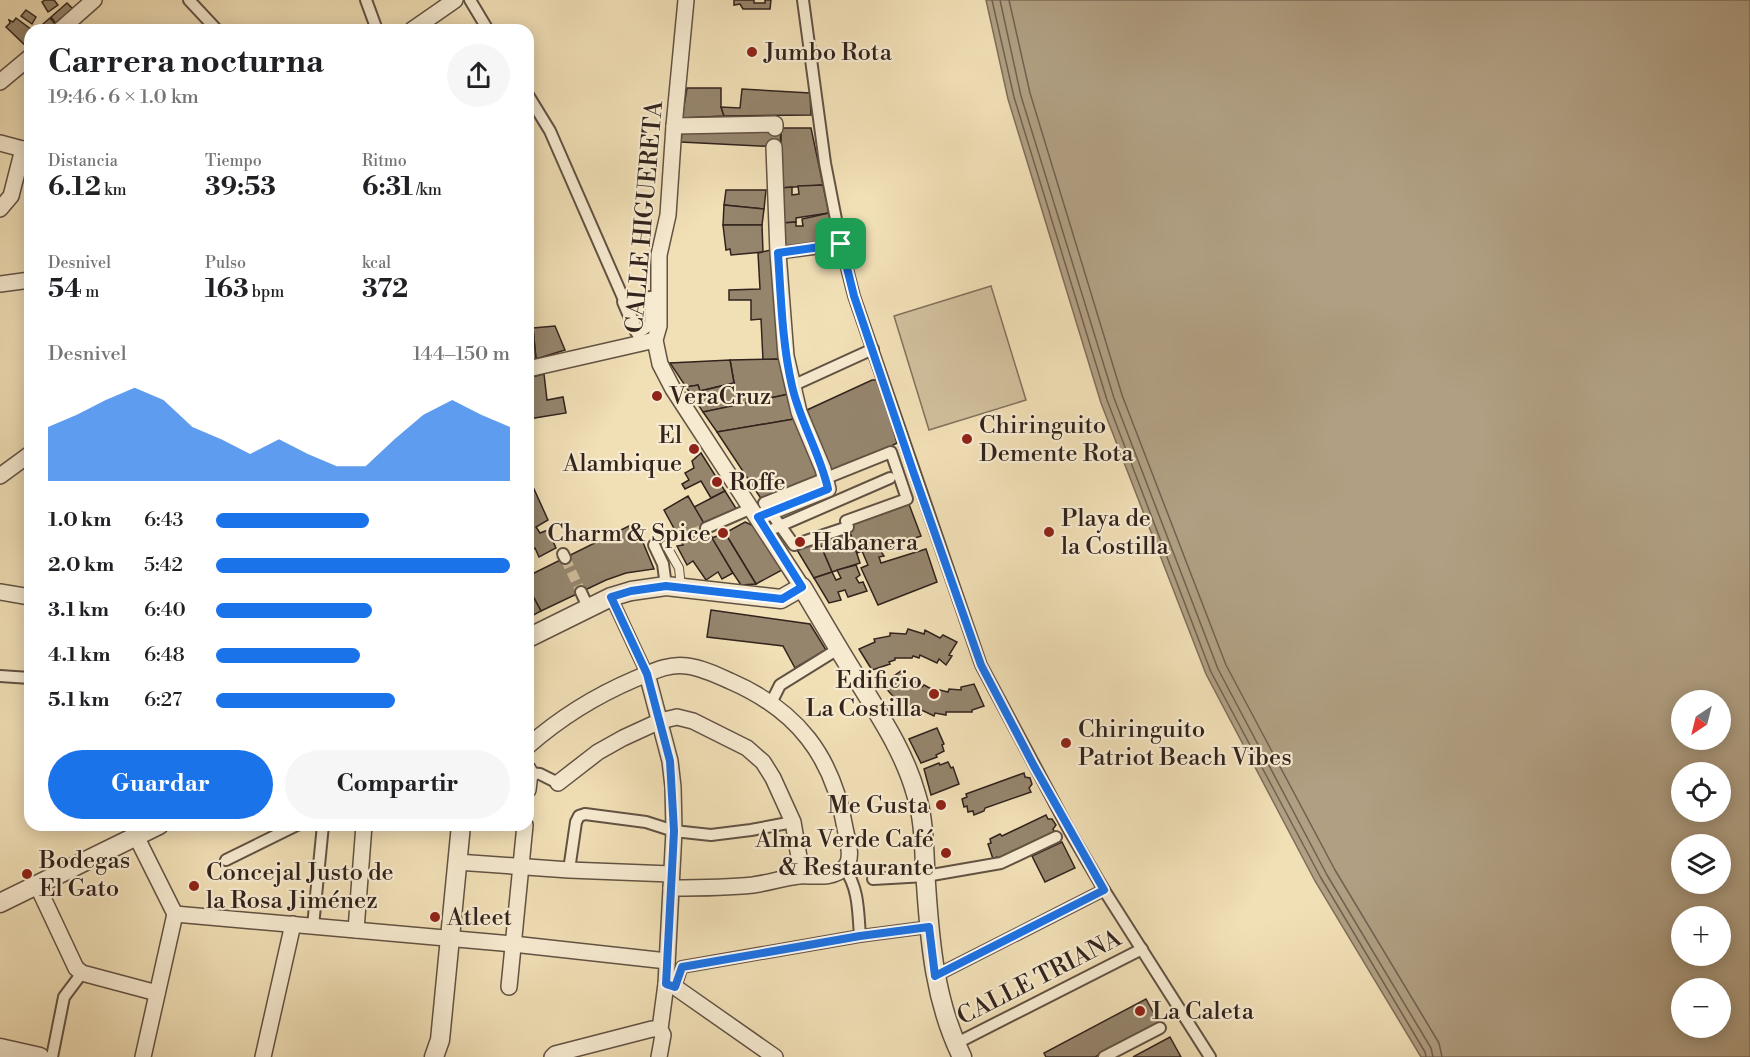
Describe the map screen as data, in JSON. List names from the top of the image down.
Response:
{
  "streets": {
    "street": ["CALLE HIGUERETA", "CALLE TRIANA"]
  },
  "places": [
    "Jumbo Rota",
    "VeraCruz",
    "Chiringuito Demente Rota",
    "El Alambique",
    "Roffe",
    "Playa de la Costilla",
    "Charm & Spice",
    "Habanera",
    "Edificio La Costilla",
    "Chiringuito Patriot Beach Vibes",
    "Me Gusta",
    "Alma Verde Café & Restaurante",
    "Bodegas El Gato",
    "Concejal Justo de la Rosa Jiménez",
    "Atleet",
    "La Caleta"
  ],
  "north": "bottom left",
  "page": {
    "heading": ["Carrera nocturna", "19:46 · 6 × 1.0 km"],
    "stats": [
      ["Distancia", "6.12 km"],
      ["Tiempo", "39:53"],
      ["Ritmo", "6:31 /km"],
      ["Desnivel", "54 m"],
      ["Pulso", "163 bpm"],
      ["kcal", "372"]
    ],
    "chart": ["Desnivel", "144–150 m"],
    "list": [
      {
        "name": "1.0 km",
        "note": "6:43"
      },
      {
        "name": "2.0 km",
        "note": "5:42"
      },
      {
        "name": "3.1 km",
        "note": "6:40"
      },
      {
        "name": "4.1 km",
        "note": "6:48"
      },
      {
        "name": "5.1 km",
        "note": "6:27"
      }
    ],
    "map_buttons": ["+", "−"],
    "buttons": ["Guardar", "Compartir"]
  }
}
